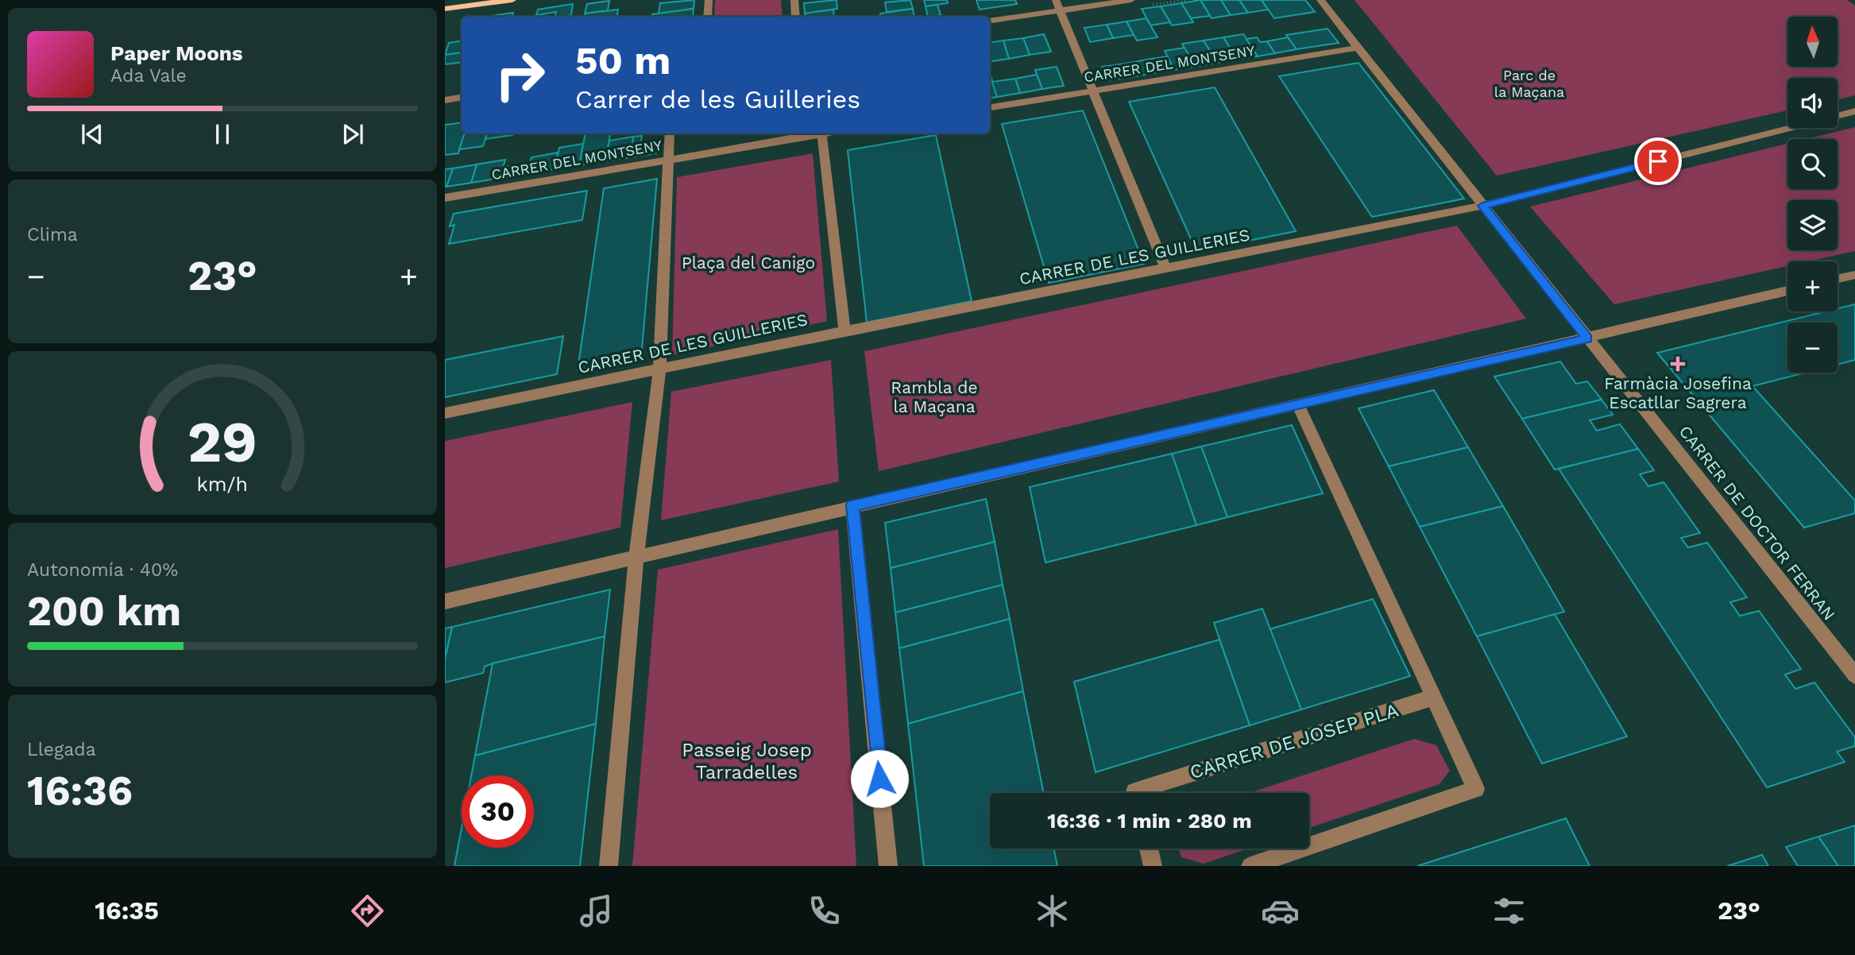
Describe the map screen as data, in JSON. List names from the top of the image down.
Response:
{
  "streets": {
    "street": [
      "CARRER DEL MONTSENY",
      "CARRER DE LES GUILLERIES",
      "CARRER DE DOCTOR FERRAN",
      "CARRER DE JOSEP PLA"
    ]
  },
  "crossings": [
    ["CARRER DEL MONTSENY", "CARRER DE DOCTOR FERRAN"],
    ["CARRER DE LES GUILLERIES", "CARRER DE DOCTOR FERRAN"]
  ],
  "parks": [
    "Parc de la Maçana",
    "Plaça del Canigo",
    "Rambla de la Maçana",
    "Passeig Josep Tarradelles"
  ],
  "places": {
    "health": ["Farmàcia Josefina Escatllar Sagrera"]
  },
  "north": "top",
  "page": {
    "map_buttons": ["+", "−"],
    "turn": ["50 m", "Carrer de les Guilleries"],
    "song": ["Paper Moons", "Ada Vale"],
    "tile": [
      "Clima",
      ["Autonomía · 40%", "200 km"],
      ["Llegada", "16:36"]
    ],
    "heat": ["−", "23°", "+"],
    "limit": "30",
    "trip": "16:36 · 1 min · 280 m",
    "tabs": ["16:35", "23°"],
    "gauge": ["29", "km/h"]
  }
}
